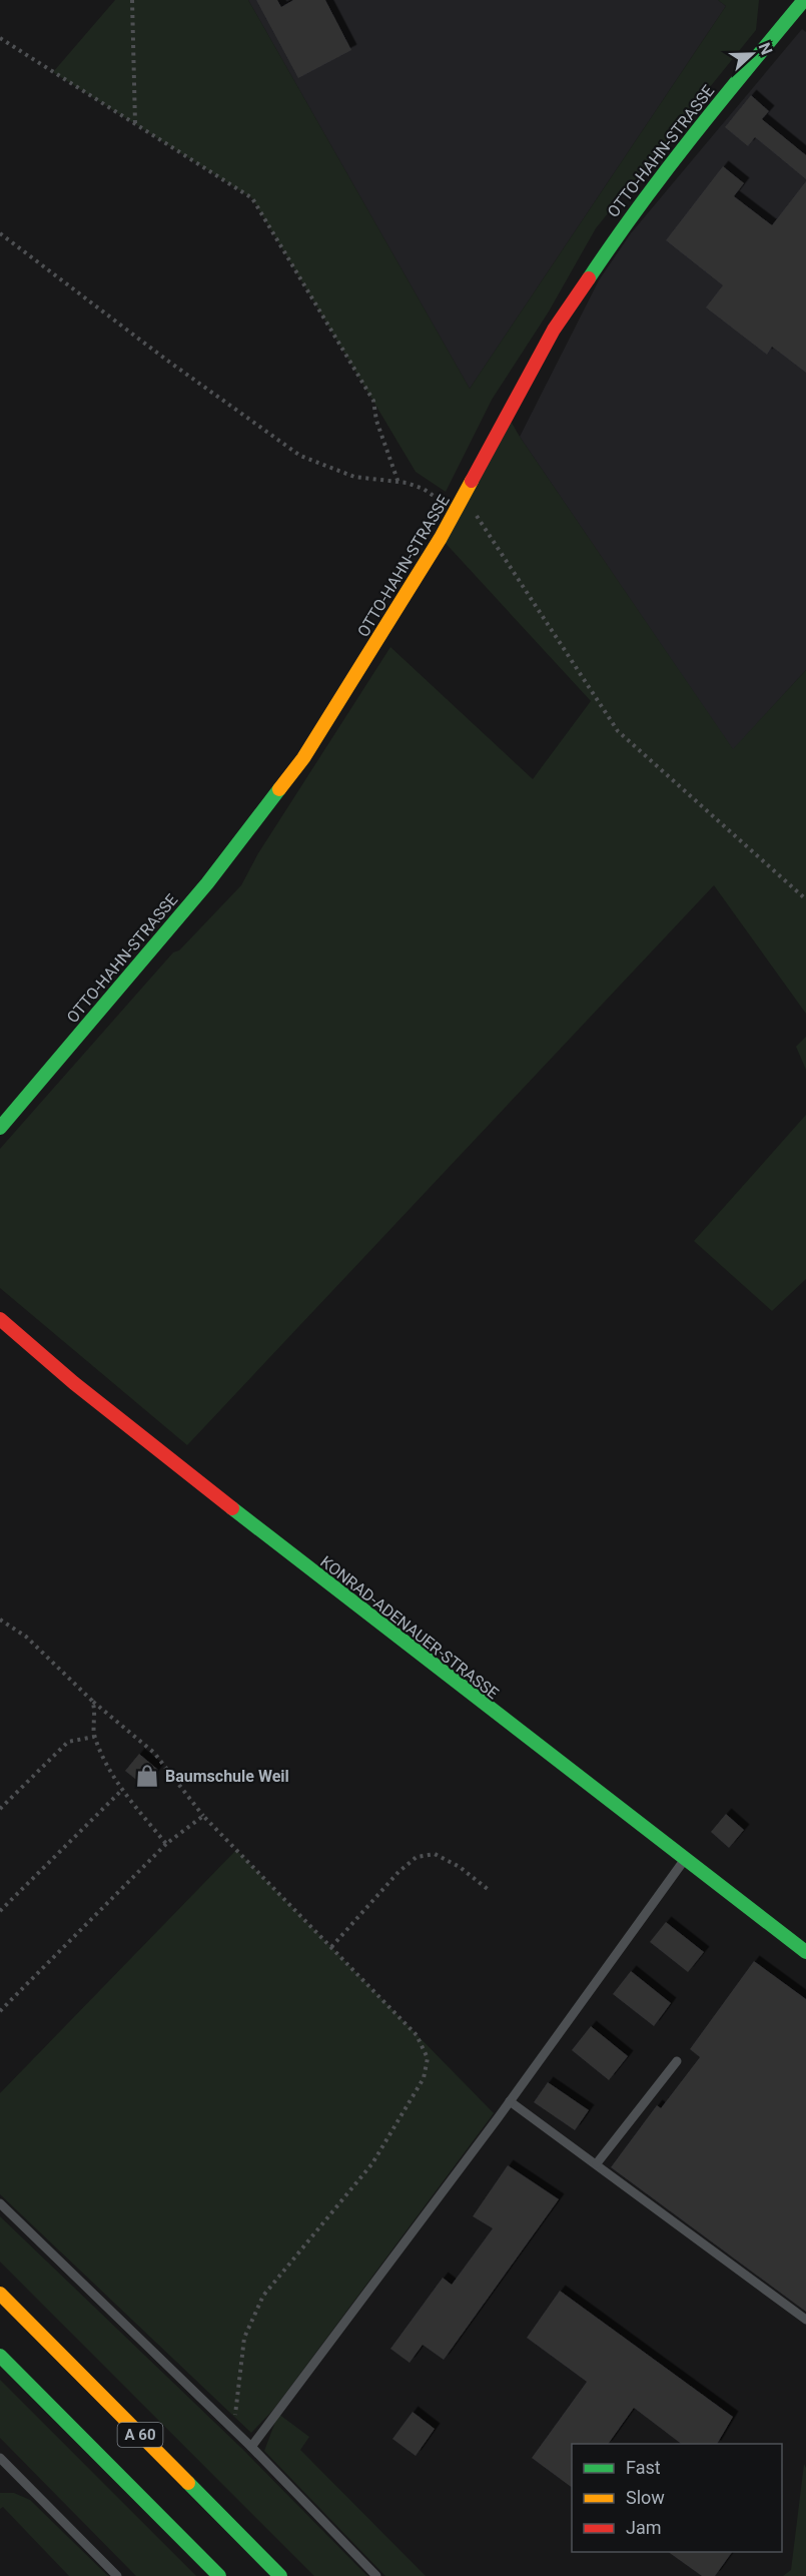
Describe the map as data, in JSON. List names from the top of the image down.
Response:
{
  "streets": {
    "main road": ["OTTO-HAHN-STRASSE", "KONRAD-ADENAUER-STRASSE", "A 60"]
  },
  "places": {
    "shop": ["Baumschule Weil"]
  },
  "legend": ["Fast", "Slow", "Jam"],
  "north": "right"
}
